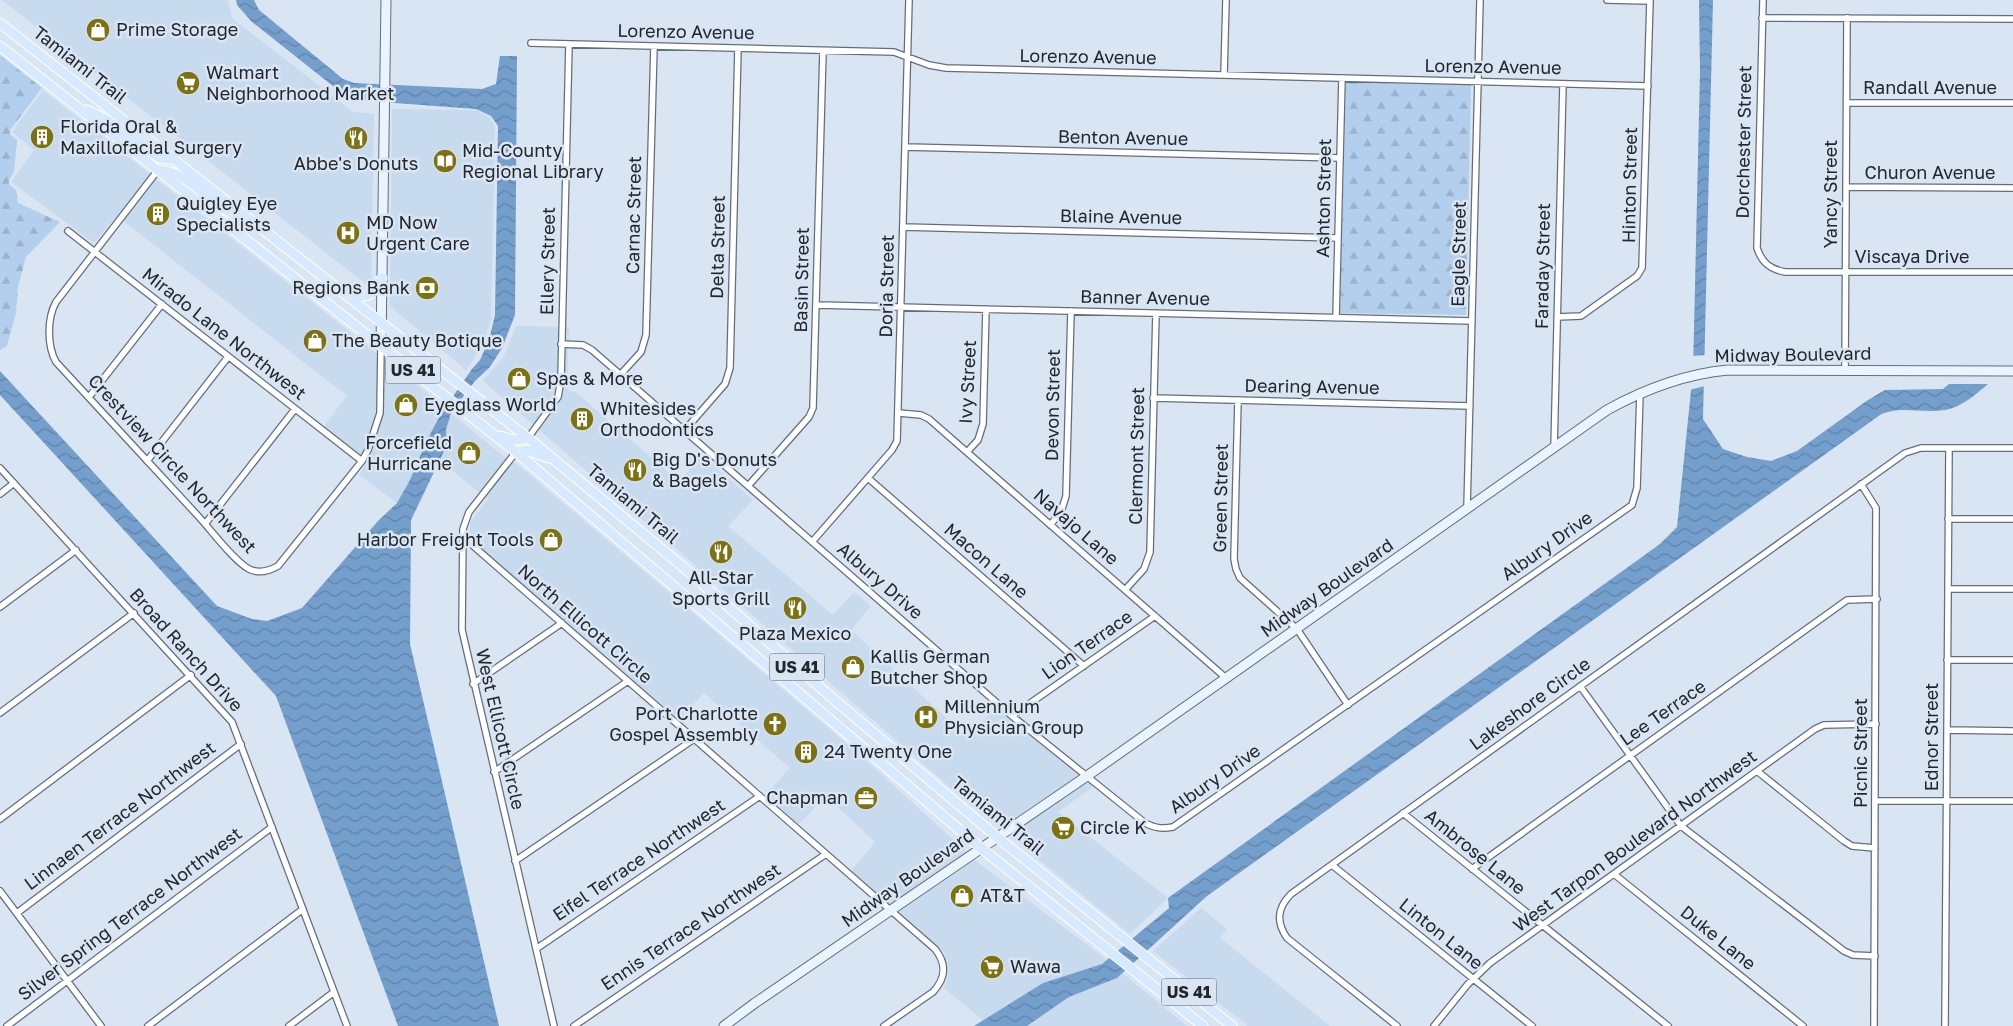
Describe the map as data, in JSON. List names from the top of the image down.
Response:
{
  "streets": {
    "main road": ["Tamiami Trail", "US 41"],
    "street": [
      "Lorenzo Avenue",
      "Randall Avenue",
      "Benton Avenue",
      "Dorchester Street",
      "Churon Avenue",
      "Hinton Street",
      "Yancy Street",
      "Ashton Street",
      "Carnac Street",
      "Blaine Avenue",
      "Delta Street",
      "Eagle Street",
      "Viscaya Drive",
      "Ellery Street",
      "Faraday Street",
      "Basin Street",
      "Doria Street",
      "Banner Avenue",
      "Mirado Lane Northwest",
      "Midway Boulevard",
      "Ivy Street",
      "Dearing Avenue",
      "Devon Street",
      "Clermont Street",
      "Crestview Circle Northwest",
      "Green Street",
      "Navajo Lane",
      "Albury Drive",
      "Macon Lane",
      "North Ellicott Circle",
      "Lion Terrace",
      "Broad Ranch Drive",
      "Lakeshore Circle",
      "Lee Terrace",
      "West Ellicott Circle",
      "Ednor Street",
      "Picnic Street",
      "Linnaen Terrace Northwest",
      "West Tarpon Boulevard Northwest",
      "Ambrose Lane",
      "Eifel Terrace Northwest",
      "Silver Spring Terrace Northwest",
      "Ennis Terrace Northwest",
      "Linton Lane",
      "Duke Lane"
    ]
  },
  "crossings": [
    ["Lorenzo Avenue", "Hinton Street"],
    ["Lorenzo Avenue", "Ashton Street"],
    ["Lorenzo Avenue", "Carnac Street"],
    ["Lorenzo Avenue", "Delta Street"],
    ["Lorenzo Avenue", "Eagle Street"],
    ["Lorenzo Avenue", "Ellery Street"],
    ["Lorenzo Avenue", "Faraday Street"],
    ["Lorenzo Avenue", "Basin Street"],
    ["Lorenzo Avenue", "Doria Street"],
    ["Tamiami Trail", "Ellery Street"],
    ["Tamiami Trail", "Midway Boulevard"],
    ["Tamiami Trail", "Crestview Circle Northwest"],
    ["Tamiami Trail", "West Ellicott Circle"],
    ["Randall Avenue", "Yancy Street"],
    ["Benton Avenue", "Ashton Street"],
    ["Benton Avenue", "Doria Street"],
    ["Dorchester Street", "Viscaya Drive"],
    ["Churon Avenue", "Yancy Street"],
    ["Hinton Street", "Faraday Street"],
    ["Yancy Street", "Viscaya Drive"],
    ["Yancy Street", "Midway Boulevard"],
    ["Ashton Street", "Blaine Avenue"],
    ["Ashton Street", "Banner Avenue"],
    ["Carnac Street", "Albury Drive"],
    ["Blaine Avenue", "Doria Street"],
    ["Delta Street", "Albury Drive"],
    ["Eagle Street", "Banner Avenue"],
    ["Eagle Street", "Midway Boulevard"],
    ["Eagle Street", "Dearing Avenue"],
    ["Ellery Street", "Albury Drive"],
    ["Faraday Street", "Midway Boulevard"],
    ["Basin Street", "Banner Avenue"],
    ["Basin Street", "Albury Drive"],
    ["Doria Street", "Banner Avenue"],
    ["Doria Street", "Navajo Lane"],
    ["Doria Street", "Albury Drive"],
    ["Doria Street", "Macon Lane"],
    ["Banner Avenue", "Ivy Street"],
    ["Banner Avenue", "Devon Street"],
    ["Banner Avenue", "Clermont Street"],
    ["Mirado Lane Northwest", "Crestview Circle Northwest"],
    ["Midway Boulevard", "Green Street"],
    ["Midway Boulevard", "Navajo Lane"],
    ["Midway Boulevard", "Albury Drive"],
    ["Midway Boulevard", "North Ellicott Circle"],
    ["Ivy Street", "Navajo Lane"],
    ["Dearing Avenue", "Clermont Street"],
    ["Dearing Avenue", "Green Street"],
    ["Devon Street", "Navajo Lane"],
    ["Clermont Street", "Navajo Lane"],
    ["Green Street", "Albury Drive"],
    ["Navajo Lane", "Lion Terrace"],
    ["Albury Drive", "Lion Terrace"],
    ["Macon Lane", "Lion Terrace"],
    ["North Ellicott Circle", "West Ellicott Circle"],
    ["North Ellicott Circle", "Eifel Terrace Northwest"],
    ["North Ellicott Circle", "Ennis Terrace Northwest"],
    ["Broad Ranch Drive", "Linnaen Terrace Northwest"],
    ["Broad Ranch Drive", "Silver Spring Terrace Northwest"],
    ["Lakeshore Circle", "Ednor Street"],
    ["Lakeshore Circle", "Picnic Street"],
    ["Lakeshore Circle", "Ambrose Lane"],
    ["Lakeshore Circle", "Linton Lane"],
    ["Lee Terrace", "Picnic Street"],
    ["Lee Terrace", "Ambrose Lane"],
    ["West Ellicott Circle", "Eifel Terrace Northwest"],
    ["Picnic Street", "West Tarpon Boulevard Northwest"],
    ["West Tarpon Boulevard Northwest", "Ambrose Lane"],
    ["West Tarpon Boulevard Northwest", "Linton Lane"],
    ["West Tarpon Boulevard Northwest", "Duke Lane"]
  ],
  "places": {
    "shop": [
      "Prime Storage",
      "The Beauty Botique",
      "Spas & More",
      "Eyeglass World",
      "Forcefield Hurricane",
      "Harbor Freight Tools",
      "Kallis German Butcher Shop",
      "AT&T"
    ],
    "supermarket": ["Walmart Neighborhood Market", "Circle K", "Wawa"],
    "building": [
      "Florida Oral & Maxillofacial Surgery",
      "Quigley Eye Specialists",
      "Whitesides Orthodontics",
      "24 Twenty One"
    ],
    "restaurant": [
      "Abbe's Donuts",
      "Big D's Donuts & Bagels",
      "All-Star Sports Grill",
      "Plaza Mexico"
    ],
    "library": ["Mid-County Regional Library"],
    "hospital": ["MD Now Urgent Care", "Millennium Physician Group"],
    "bank": ["Regions Bank"],
    "church": ["Port Charlotte Gospel Assembly"],
    "office": ["Chapman"]
  }
}
